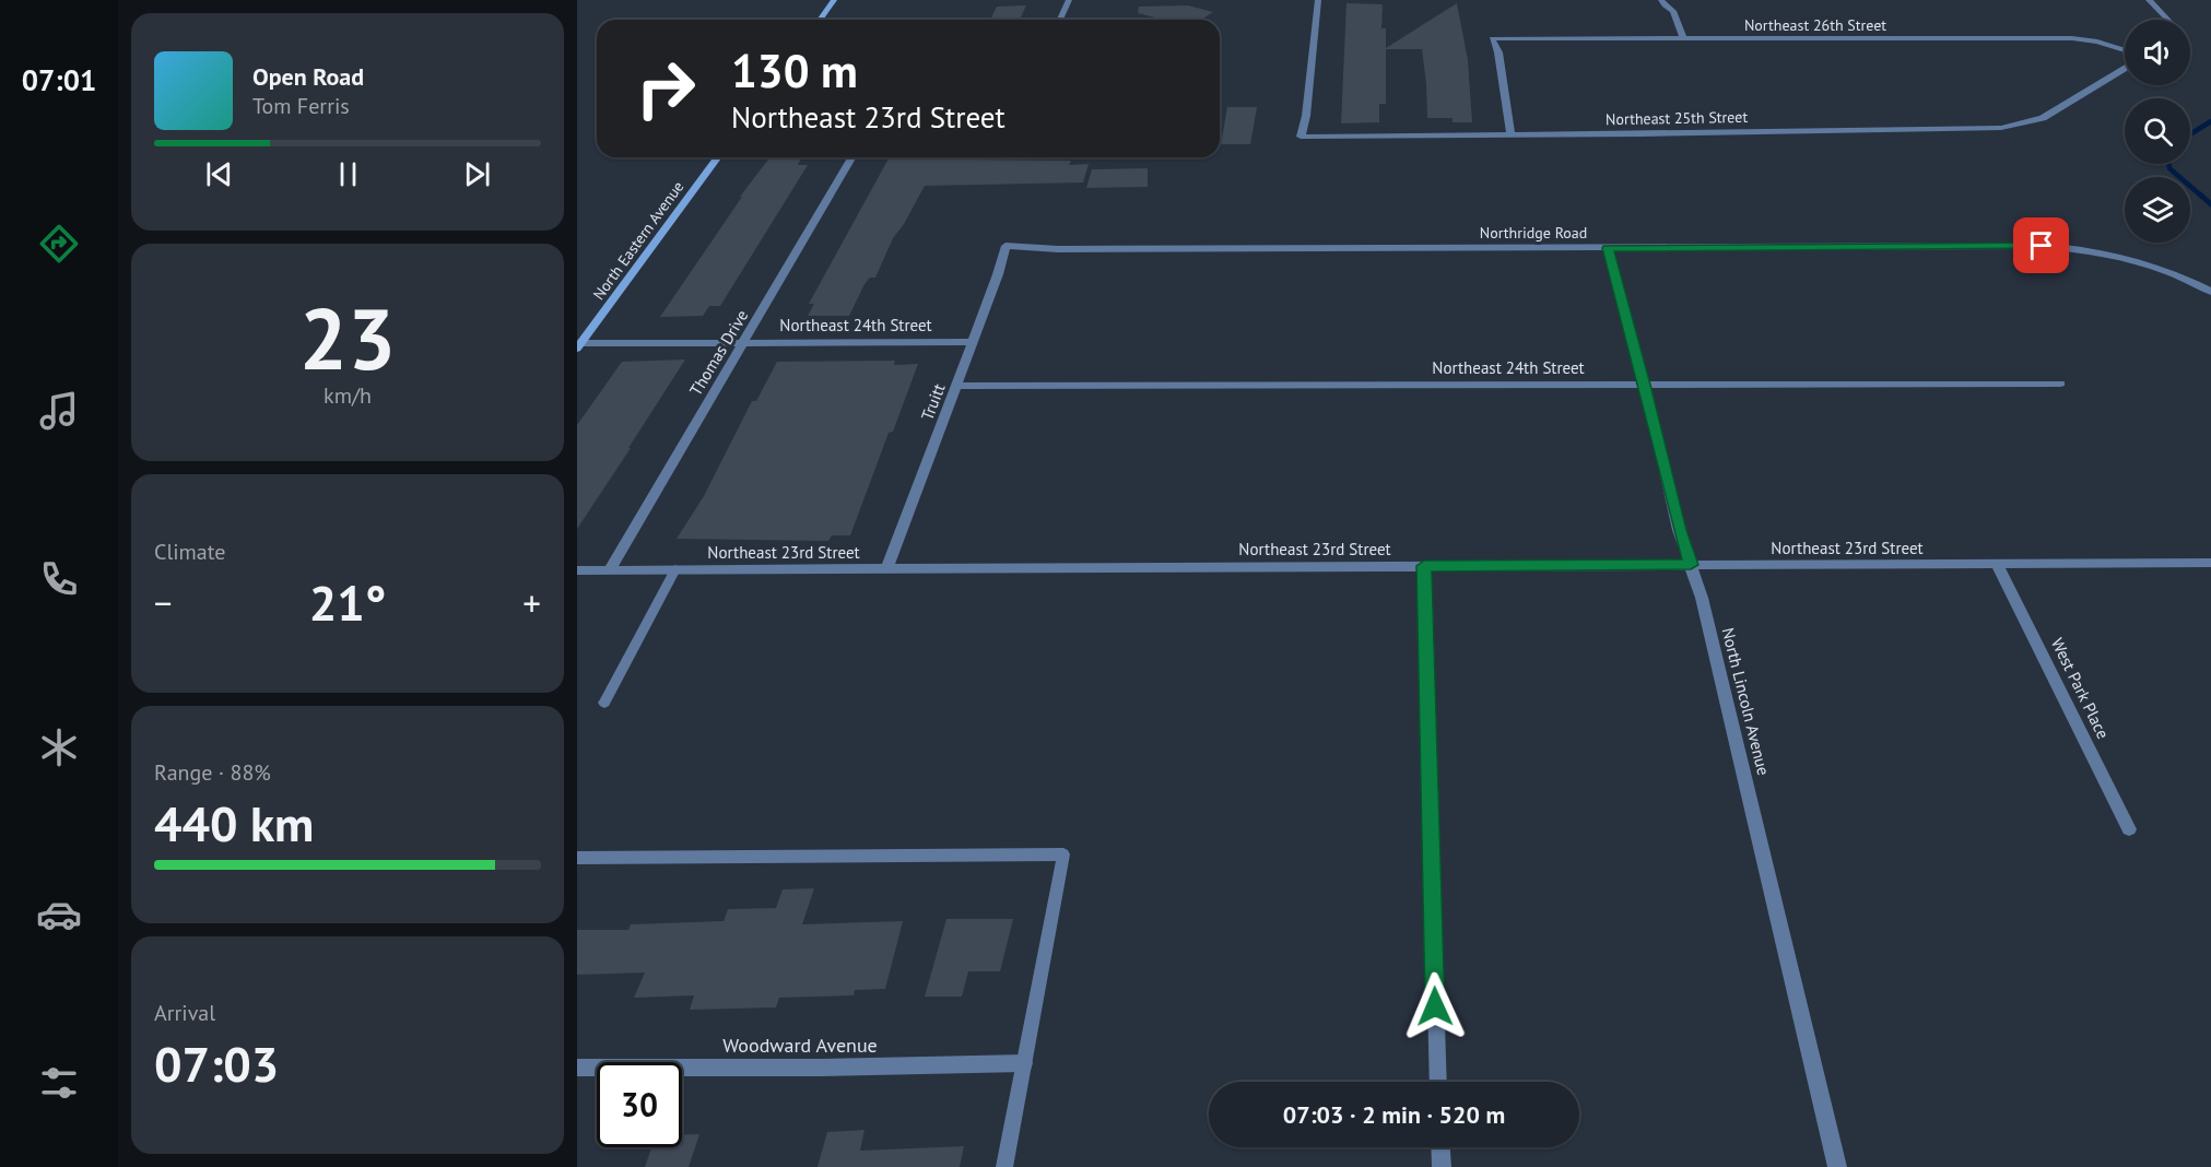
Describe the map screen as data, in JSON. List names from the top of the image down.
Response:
{
  "streets": {
    "main road": ["North Eastern Avenue"],
    "street": [
      "Northeast 26th Street",
      "Northeast 25th Street",
      "Northridge Road",
      "Northeast 24th Street",
      "Thomas Drive",
      "Truitt",
      "Northeast 23rd Street",
      "West Park Place",
      "North Lincoln Avenue",
      "Woodward Avenue"
    ]
  },
  "crossings": [
    ["Northeast 26th Street", "Northeast 25th Street"],
    ["Northridge Road", "Truitt"],
    ["Northridge Road", "North Lincoln Avenue"],
    ["North Eastern Avenue", "Northeast 24th Street"],
    ["Northeast 24th Street", "Thomas Drive"],
    ["Northeast 24th Street", "Truitt"],
    ["Northeast 24th Street", "North Lincoln Avenue"],
    ["Thomas Drive", "Northeast 23rd Street"],
    ["Truitt", "Northeast 23rd Street"],
    ["Northeast 23rd Street", "West Park Place"],
    ["Northeast 23rd Street", "North Lincoln Avenue"]
  ],
  "page": {
    "tabs": "07:01",
    "turn": ["130 m", "Northeast 23rd Street"],
    "song": ["Open Road", "Tom Ferris"],
    "tile": [
      ["23", "km/h"],
      "Climate",
      ["Range · 88%", "440 km"],
      ["Arrival", "07:03"]
    ],
    "heat": ["−", "21°", "+"],
    "limit": "30",
    "trip": "07:03 · 2 min · 520 m"
  }
}
